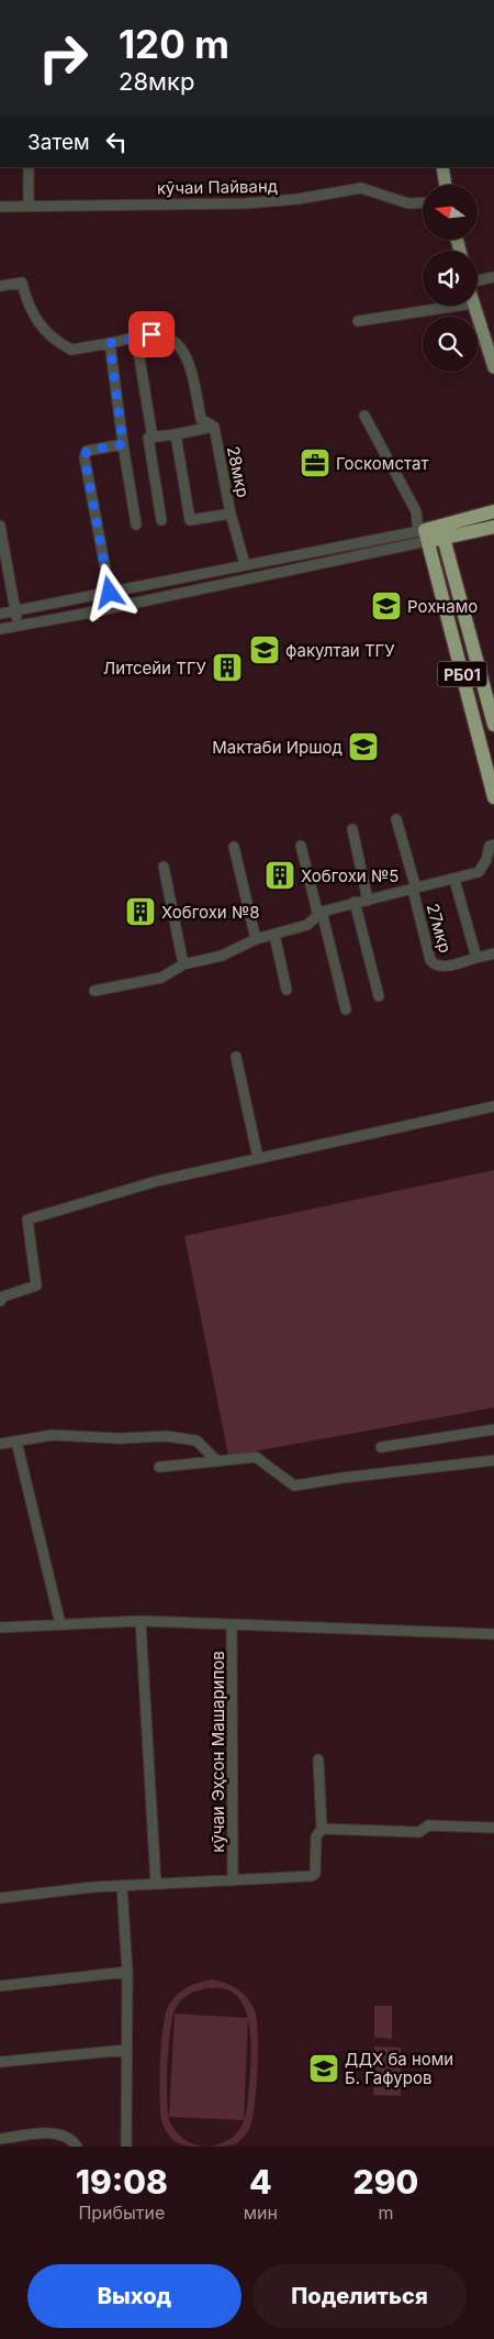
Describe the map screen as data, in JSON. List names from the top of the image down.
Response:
{
  "streets": {
    "highway": ["РБ01"],
    "street": [
      "кӯчаи Пайванд",
      "28мкр",
      "27мкр",
      "кӯчаи Эҳсон Машарипов"
    ]
  },
  "places": {
    "office": ["Госкомстат"],
    "school or university": [
      "Рохнамо",
      "факултаи ТГУ",
      "Мактаби Иршод",
      "ДДХ ба номи Б. Гафуров"
    ],
    "building": ["Литсейи ТГУ", "Хобгохи №5", "Хобгохи №8"]
  },
  "north": "left",
  "page": {
    "turn": ["120 m", "28мкр"],
    "then": "Затем",
    "eta": [
      "19:08",
      "Прибытие",
      "4",
      "мин",
      "290",
      "m"
    ],
    "buttons": ["Выход", "Поделиться"]
  }
}
